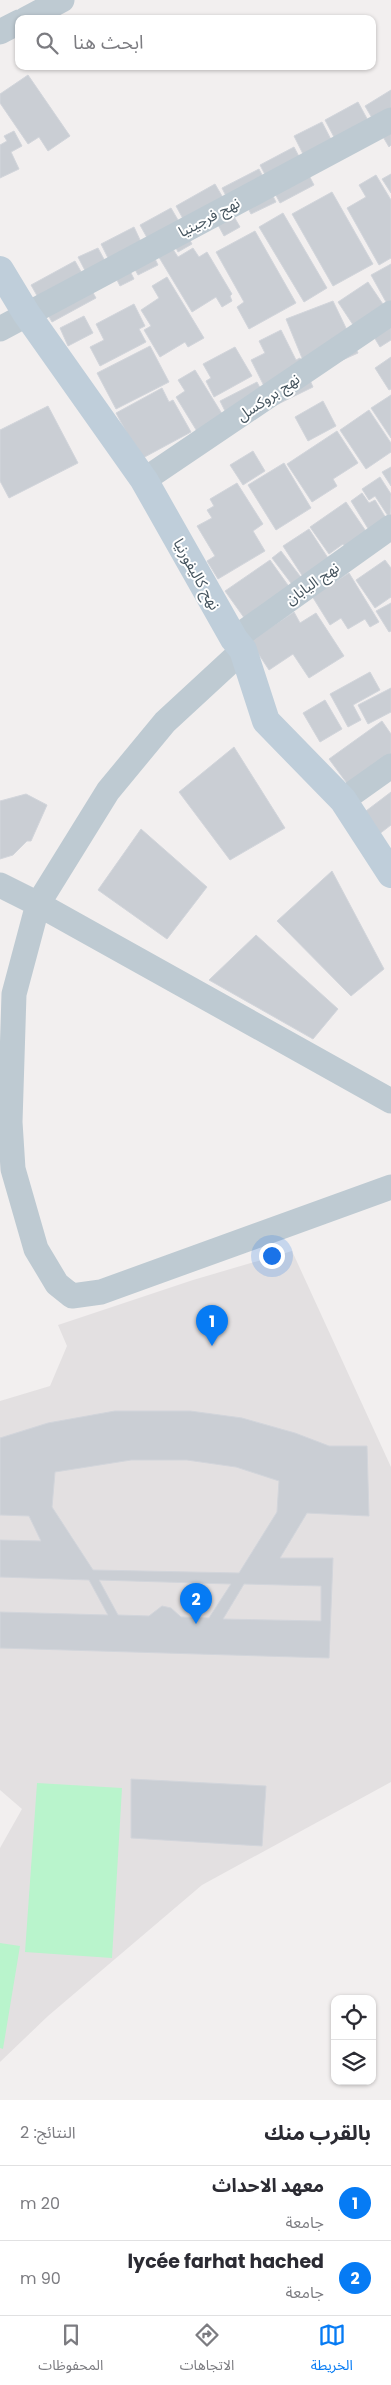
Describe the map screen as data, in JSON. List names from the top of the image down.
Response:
{
  "streets": {
    "street": [
      "نهج فرجينيا",
      "نهج بروكسل",
      "نهح كاليفورنيا",
      "نهج اليابان"
    ]
  },
  "crossings": [
    ["نهج فرجينيا", "نهح كاليفورنيا"],
    ["نهج بروكسل", "نهح كاليفورنيا"],
    ["نهح كاليفورنيا", "نهج اليابان"]
  ],
  "page": {
    "search": "ابحث هنا",
    "pins": ["1", "2"],
    "heading": ["بالقرب منك", "النتائج: 2"],
    "list": [
      {
        "mark": "1",
        "name": "معهد الاحداث",
        "note": "جامعة",
        "value": "20 m"
      },
      {
        "mark": "2",
        "name": "lycée farhat hached",
        "note": "جامعة",
        "value": "90 m"
      }
    ],
    "nav": ["الخريطة", "الاتجاهات", "المحفوظات"]
  }
}
